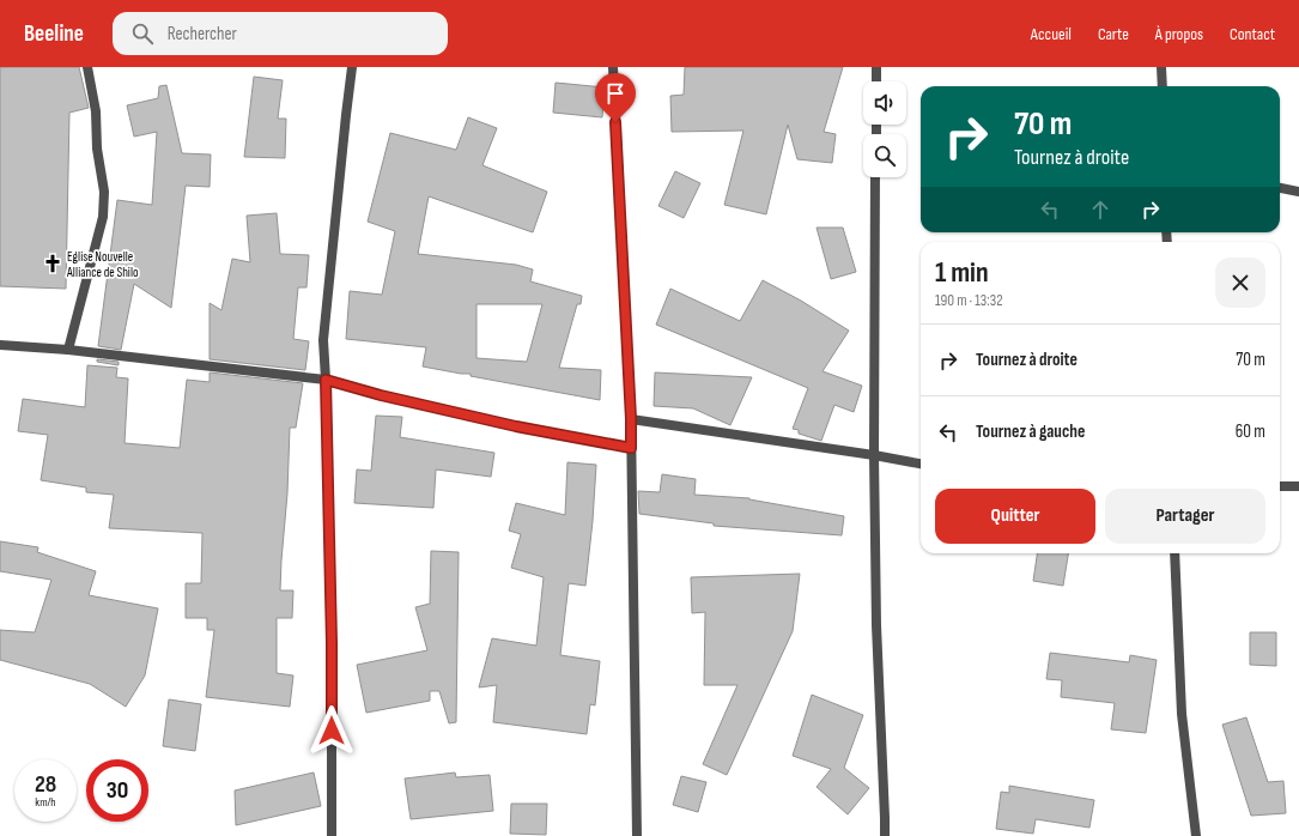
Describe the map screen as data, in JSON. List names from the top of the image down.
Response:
{
  "places": {
    "church": ["Eglise Nouvelle Alliance de Shilo"]
  },
  "page": {
    "header": "Beeline",
    "search": "Rechercher",
    "nav": [
      "Accueil",
      "Carte",
      "À propos",
      "Contact"
    ],
    "turn": ["70 m", "Tournez à droite"],
    "heading": ["1 min", "190 m · 13:32"],
    "list": [
      {
        "name": "Tournez à droite",
        "value": "70 m"
      },
      {
        "name": "Tournez à gauche",
        "value": "60 m"
      }
    ],
    "buttons": ["Quitter", "Partager"],
    "speed": "28 km/h",
    "limit": "30"
  }
}
